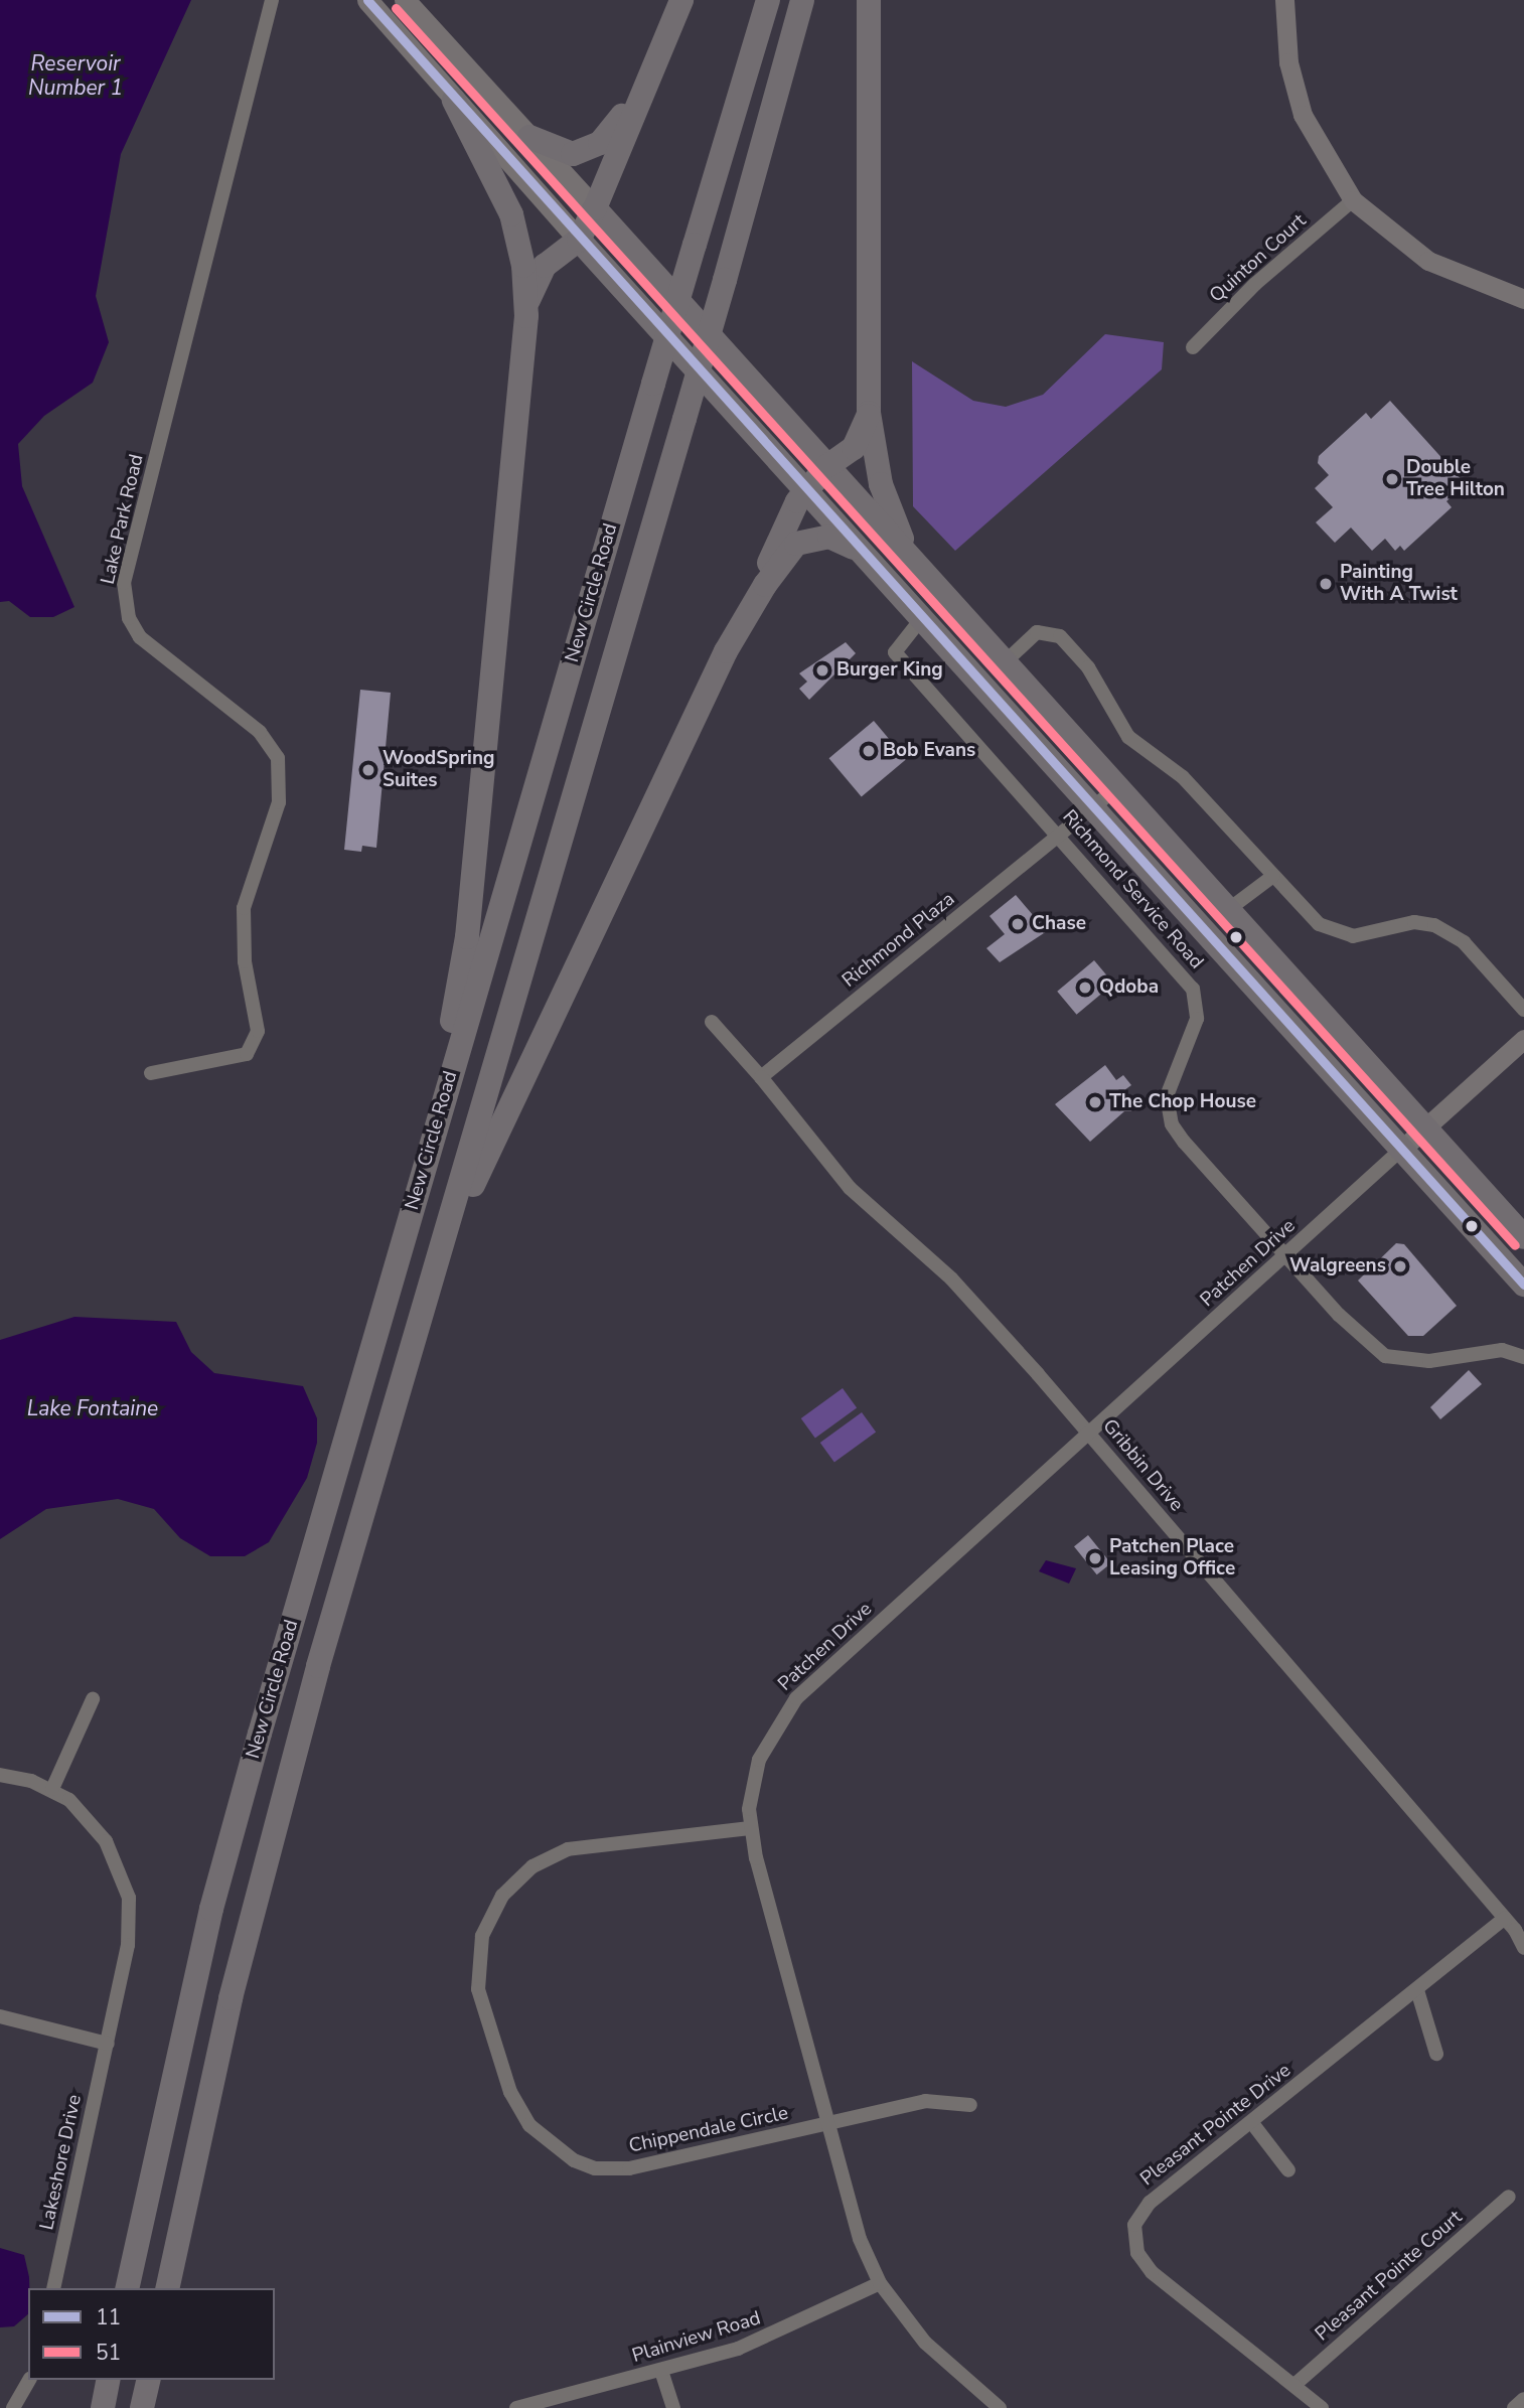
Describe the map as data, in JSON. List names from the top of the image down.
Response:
{
  "streets": {
    "highway": ["New Circle Road"],
    "street": [
      "Quinton Court",
      "Lake Park Road",
      "Richmond Service Road",
      "Richmond Plaza",
      "Patchen Drive",
      "Gribbin Drive",
      "Pleasant Pointe Drive",
      "Chippendale Circle",
      "Lakeshore Drive",
      "Pleasant Pointe Court",
      "Plainview Road"
    ]
  },
  "crossings": [
    ["Richmond Service Road", "Richmond Plaza"],
    ["Richmond Service Road", "Patchen Drive"],
    ["Richmond Plaza", "Gribbin Drive"],
    ["Patchen Drive", "Gribbin Drive"],
    ["Patchen Drive", "Chippendale Circle"],
    ["Patchen Drive", "Plainview Road"],
    ["Gribbin Drive", "Pleasant Pointe Drive"],
    ["Pleasant Pointe Drive", "Pleasant Pointe Court"]
  ],
  "water": ["Reservoir Number 1", "Lake Fontaine"],
  "places": [
    "Double Tree Hilton",
    "Painting With A Twist",
    "Burger King",
    "Bob Evans",
    "WoodSpring Suites",
    "Chase",
    "Qdoba",
    "The Chop House",
    "Walgreens",
    "Patchen Place Leasing Office"
  ],
  "lines": ["transit line 11", "transit line 51"],
  "legend": ["11", "51"]
}
